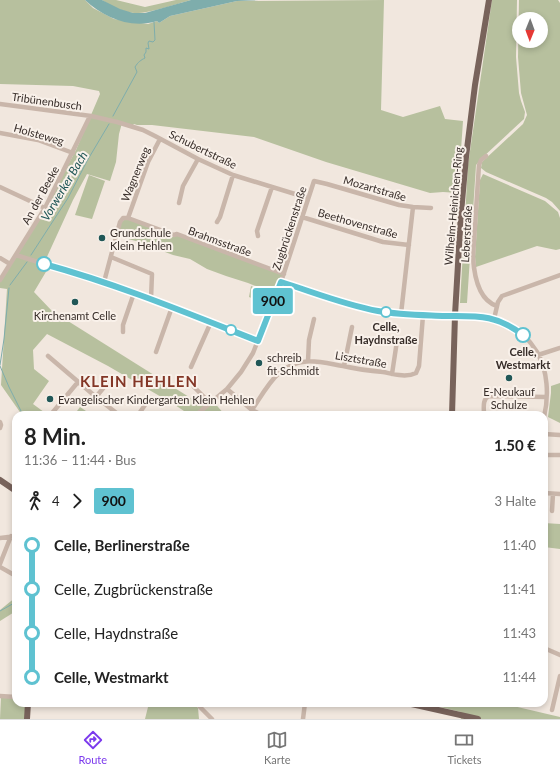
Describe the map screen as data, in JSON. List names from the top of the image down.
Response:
{
  "streets": {
    "main road": ["Wilhelm-Heinichen-Ring"],
    "street": [
      "Tribünenbusch",
      "Holsteweg",
      "Schubertstraße",
      "Wagnerweg",
      "Mozartstraße",
      "An der Beeke",
      "Beethovenstraße",
      "Zugbrückenstraße",
      "Leberstraße",
      "Brahmsstraße",
      "Lisztstraße"
    ]
  },
  "crossings": [
    ["Tribünenbusch", "Schubertstraße"],
    ["Tribünenbusch", "An der Beeke"],
    ["Holsteweg", "An der Beeke"],
    ["Schubertstraße", "Wagnerweg"],
    ["Schubertstraße", "An der Beeke"],
    ["Schubertstraße", "Zugbrückenstraße"],
    ["Wagnerweg", "Brahmsstraße"],
    ["Mozartstraße", "Zugbrückenstraße"],
    ["Beethovenstraße", "Zugbrückenstraße"],
    ["Zugbrückenstraße", "Brahmsstraße"]
  ],
  "districts": ["KLEIN HEHLEN"],
  "water": ["Vorwerker Bach"],
  "places": [
    "Grundschule Klein Hehlen",
    "Kirchenamt Celle",
    "Celle, Haydnstraße",
    "Celle, Westmarkt",
    "schreib fit Schmidt",
    "E-Neukauf Schulze",
    "Evangelischer Kindergarten Klein Hehlen"
  ],
  "lines": ["bus line 900"],
  "north": "bottom",
  "page": {
    "on_map": "900",
    "heading": ["8 Min.", "11:36 – 11:44 · Bus", "1.50 €"],
    "legs": ["4", "900", "3 Halte"],
    "list": [
      {
        "name": "Celle, Berlinerstraße",
        "value": "11:40"
      },
      {
        "name": "Celle, Zugbrückenstraße",
        "value": "11:41"
      },
      {
        "name": "Celle, Haydnstraße",
        "value": "11:43"
      },
      {
        "name": "Celle, Westmarkt",
        "value": "11:44"
      }
    ],
    "tabs": ["Route", "Karte", "Tickets"]
  }
}
